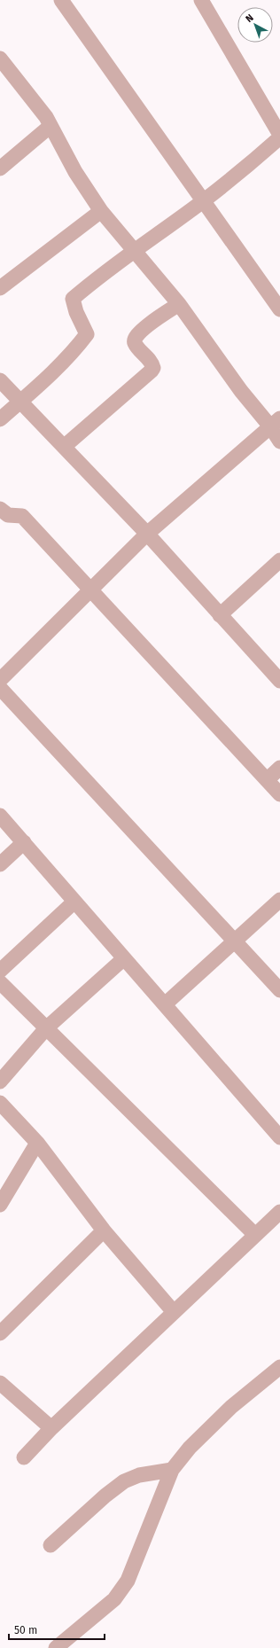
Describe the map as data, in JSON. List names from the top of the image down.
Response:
{
  "scale_bar": "50 m",
  "north": "top left"
}
